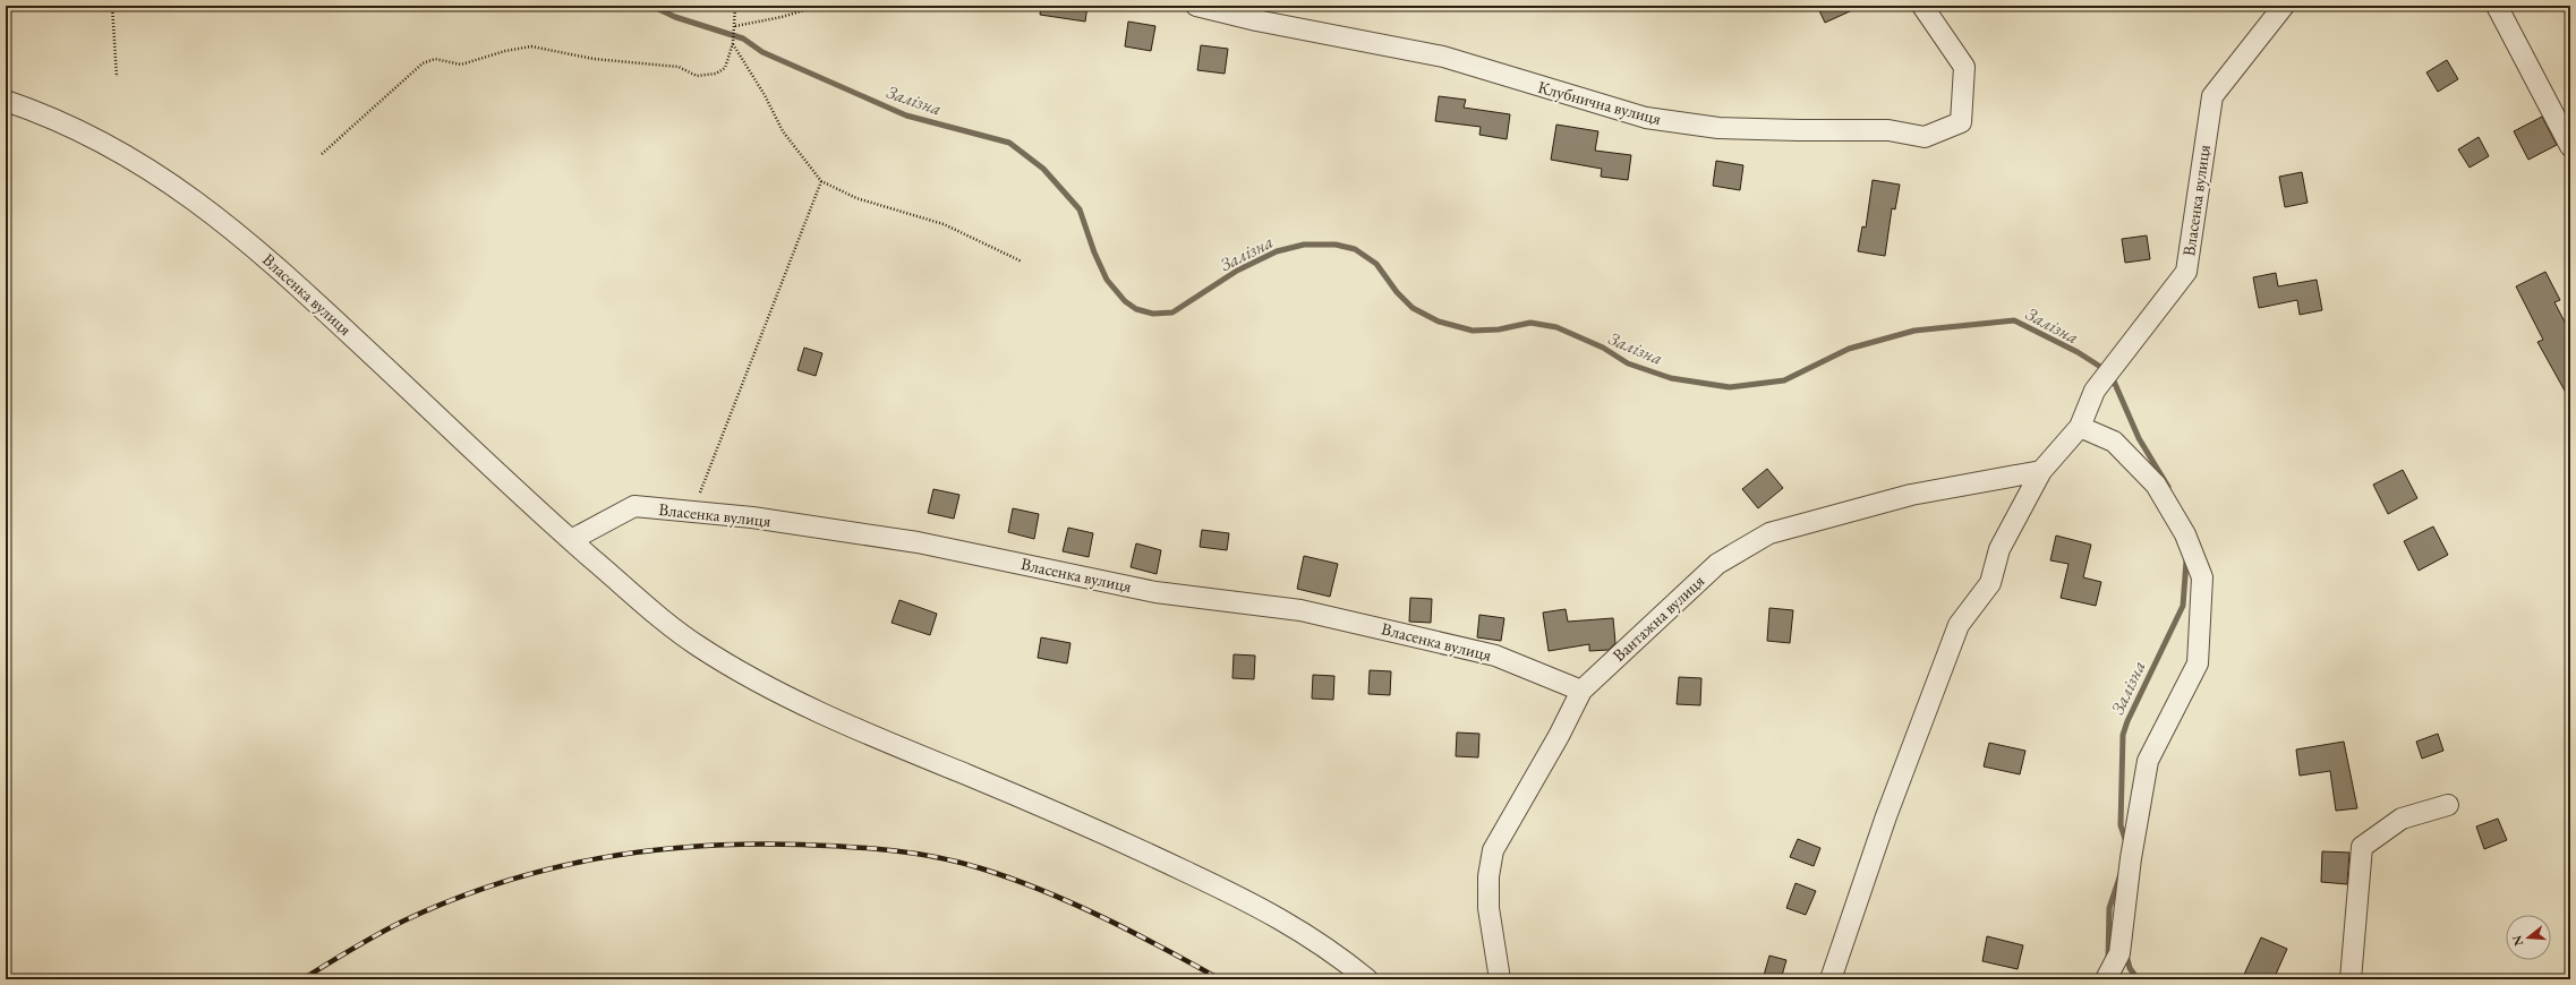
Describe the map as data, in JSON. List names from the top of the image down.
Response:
{
  "streets": {
    "street": ["Клубнична вулиця", "Власенка вулиця", "Вантажна вулиця"]
  },
  "crossings": [
    ["Власенка вулиця", "Вантажна вулиця"]
  ],
  "water": ["Залізна"],
  "north": "left"
}
